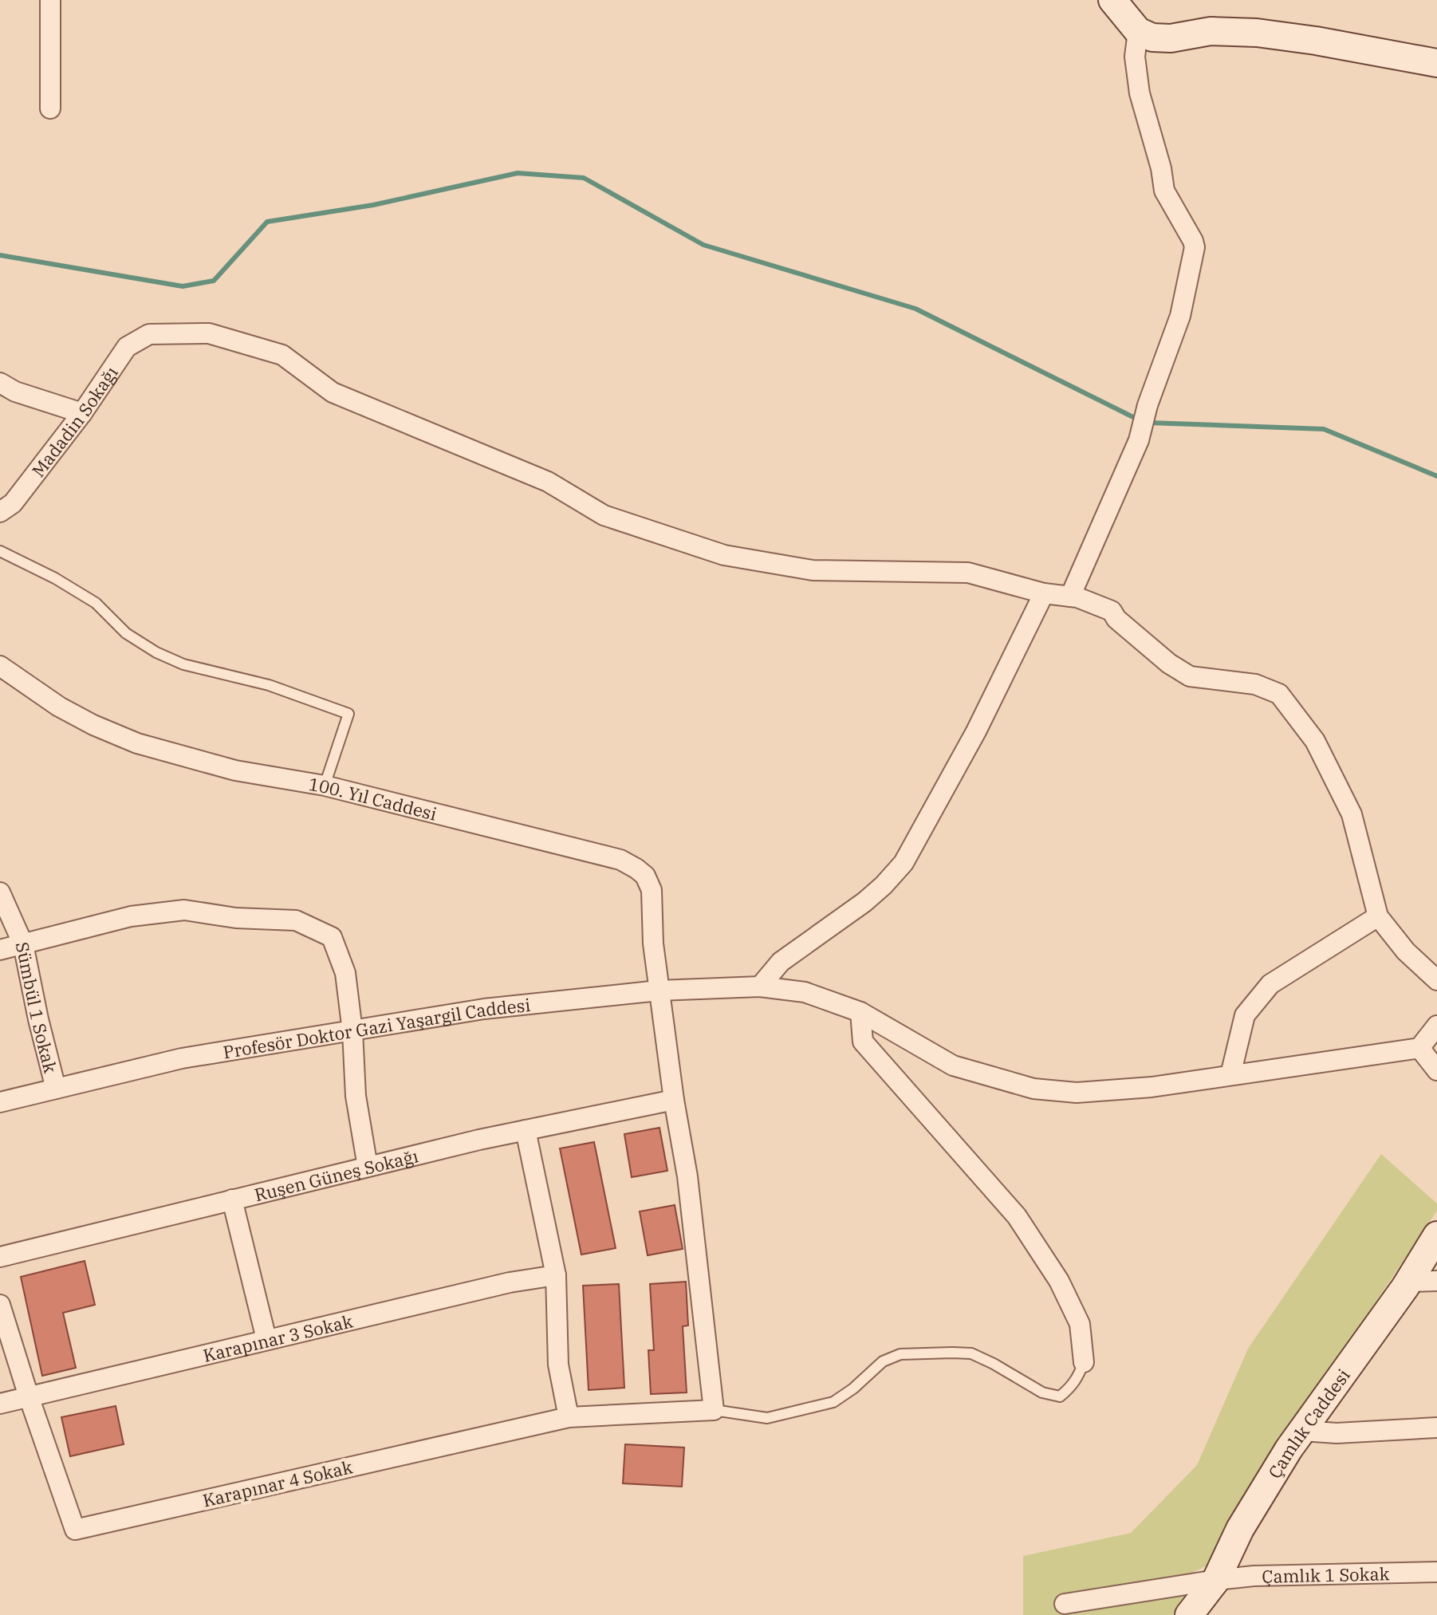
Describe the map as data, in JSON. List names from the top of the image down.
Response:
{
  "streets": {
    "street": [
      "Madadin Sokağı",
      "100. Yıl Caddesi",
      "Sümbül 1 Sokak",
      "Profesör Doktor Gazi Yaşargil Caddesi",
      "Ruşen Güneş Sokağı",
      "Karapınar 3 Sokak",
      "Çamlık Caddesi",
      "Karapınar 4 Sokak",
      "Çamlık 1 Sokak"
    ]
  },
  "crossings": [
    ["100. Yıl Caddesi", "Profesör Doktor Gazi Yaşargil Caddesi"],
    ["100. Yıl Caddesi", "Ruşen Güneş Sokağı"],
    ["100. Yıl Caddesi", "Karapınar 4 Sokak"],
    ["Sümbül 1 Sokak", "Profesör Doktor Gazi Yaşargil Caddesi"],
    ["Karapınar 3 Sokak", "Karapınar 4 Sokak"],
    ["Çamlık Caddesi", "Çamlık 1 Sokak"]
  ]
}
